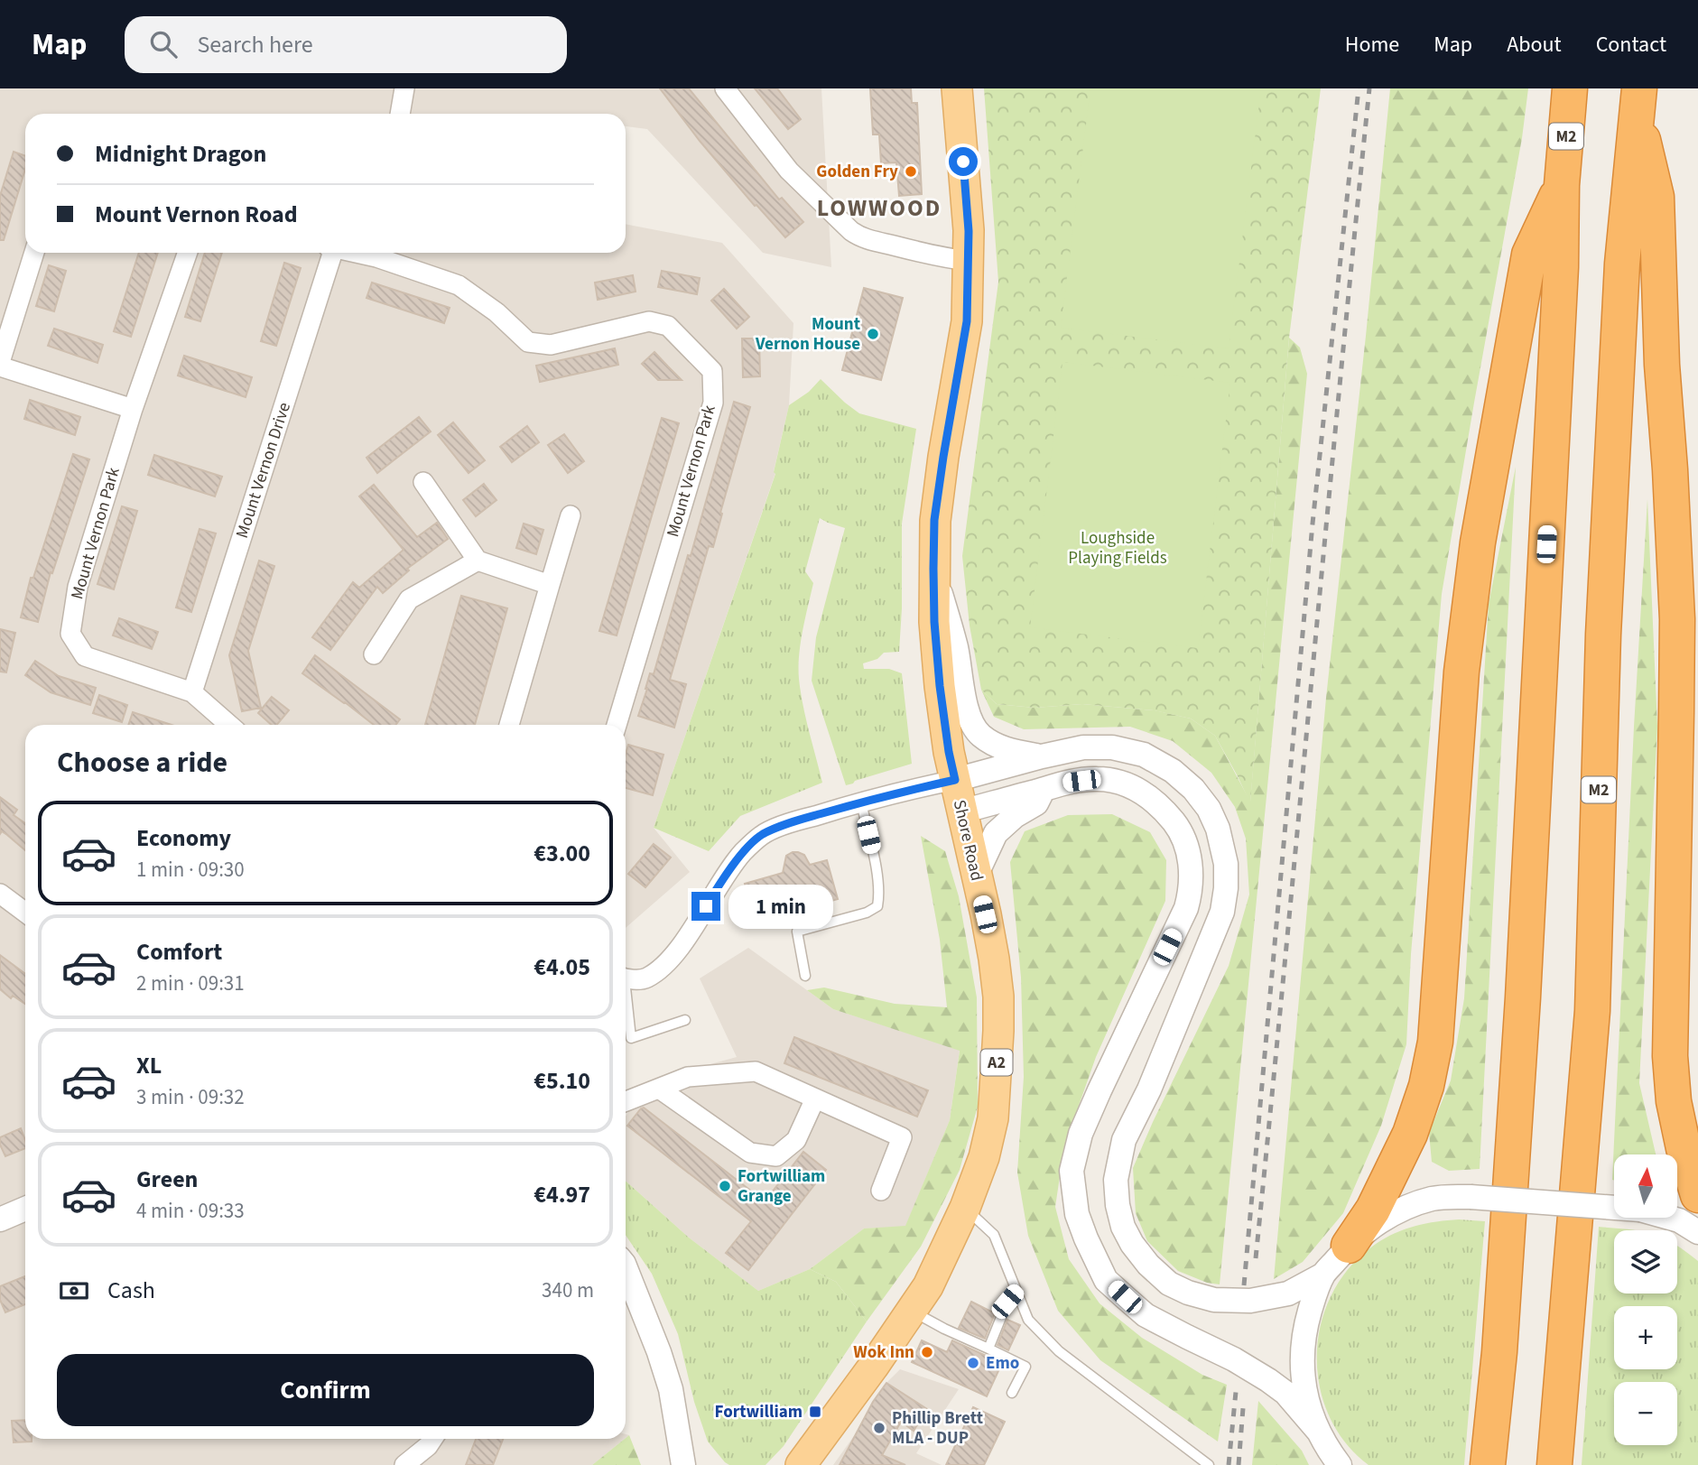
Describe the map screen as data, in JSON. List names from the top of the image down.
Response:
{
  "streets": {
    "highway": ["M2"],
    "main road": ["Shore Road", "A2"],
    "street": ["Mount Vernon Drive", "Mount Vernon Park"]
  },
  "crossings": [
    ["Mount Vernon Drive", "Mount Vernon Park"]
  ],
  "districts": ["LOWWOOD"],
  "parks": ["Loughside Playing Fields"],
  "places": {
    "other": [
      "Golden Fry",
      "Mount Vernon House",
      "Fortwilliam Grange",
      "Wok Inn",
      "Emo",
      "Phillip Brett MLA - DUP"
    ],
    "transit": ["Fortwilliam"]
  },
  "north": "top",
  "page": {
    "header": "Map",
    "search": "Search here",
    "nav": [
      "Home",
      "Map",
      "About",
      "Contact"
    ],
    "banner": ["Midnight Dragon", "Mount Vernon Road"],
    "heading": "Choose a ride",
    "list": [
      {
        "name": "Economy",
        "note": "1 min · 09:30",
        "value": "€3.00"
      },
      {
        "name": "Comfort",
        "note": "2 min · 09:31",
        "value": "€4.05"
      },
      {
        "name": "XL",
        "note": "3 min · 09:32",
        "value": "€5.10"
      },
      {
        "name": "Green",
        "note": "4 min · 09:33",
        "value": "€4.97"
      }
    ],
    "bubble": "1 min",
    "map_buttons": ["+", "−"],
    "pay": ["Cash", "340 m"],
    "buttons": "Confirm"
  }
}
